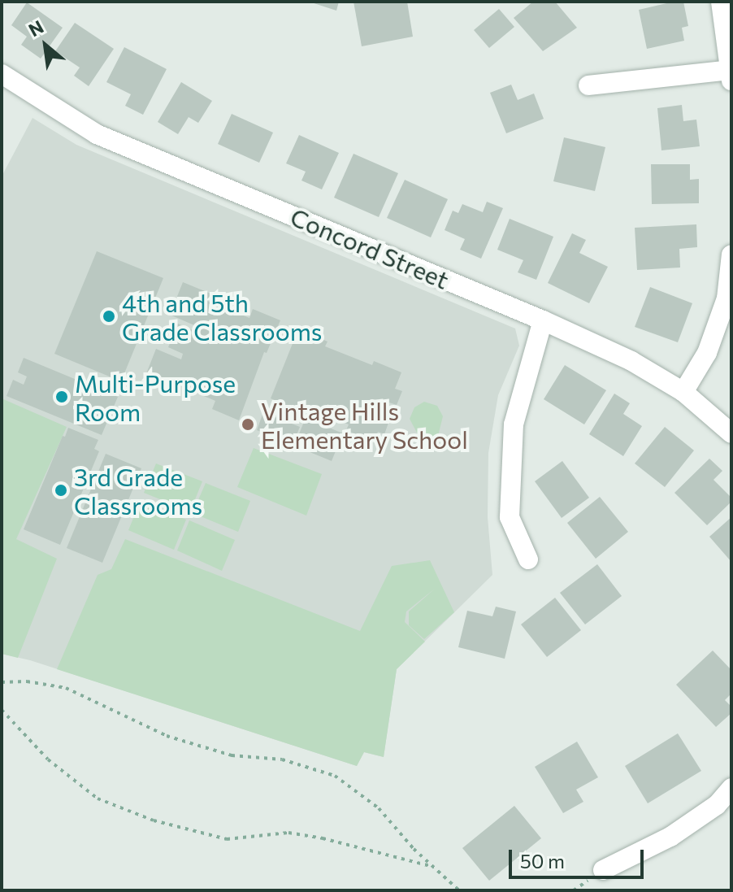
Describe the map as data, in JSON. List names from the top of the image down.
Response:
{
  "streets": {
    "street": ["Concord Street"]
  },
  "places": [
    "4th and 5th Grade Classrooms",
    "Multi-Purpose Room",
    "Vintage Hills Elementary School",
    "3rd Grade Classrooms"
  ],
  "scale_bar": "50 m",
  "north": "top left"
}
